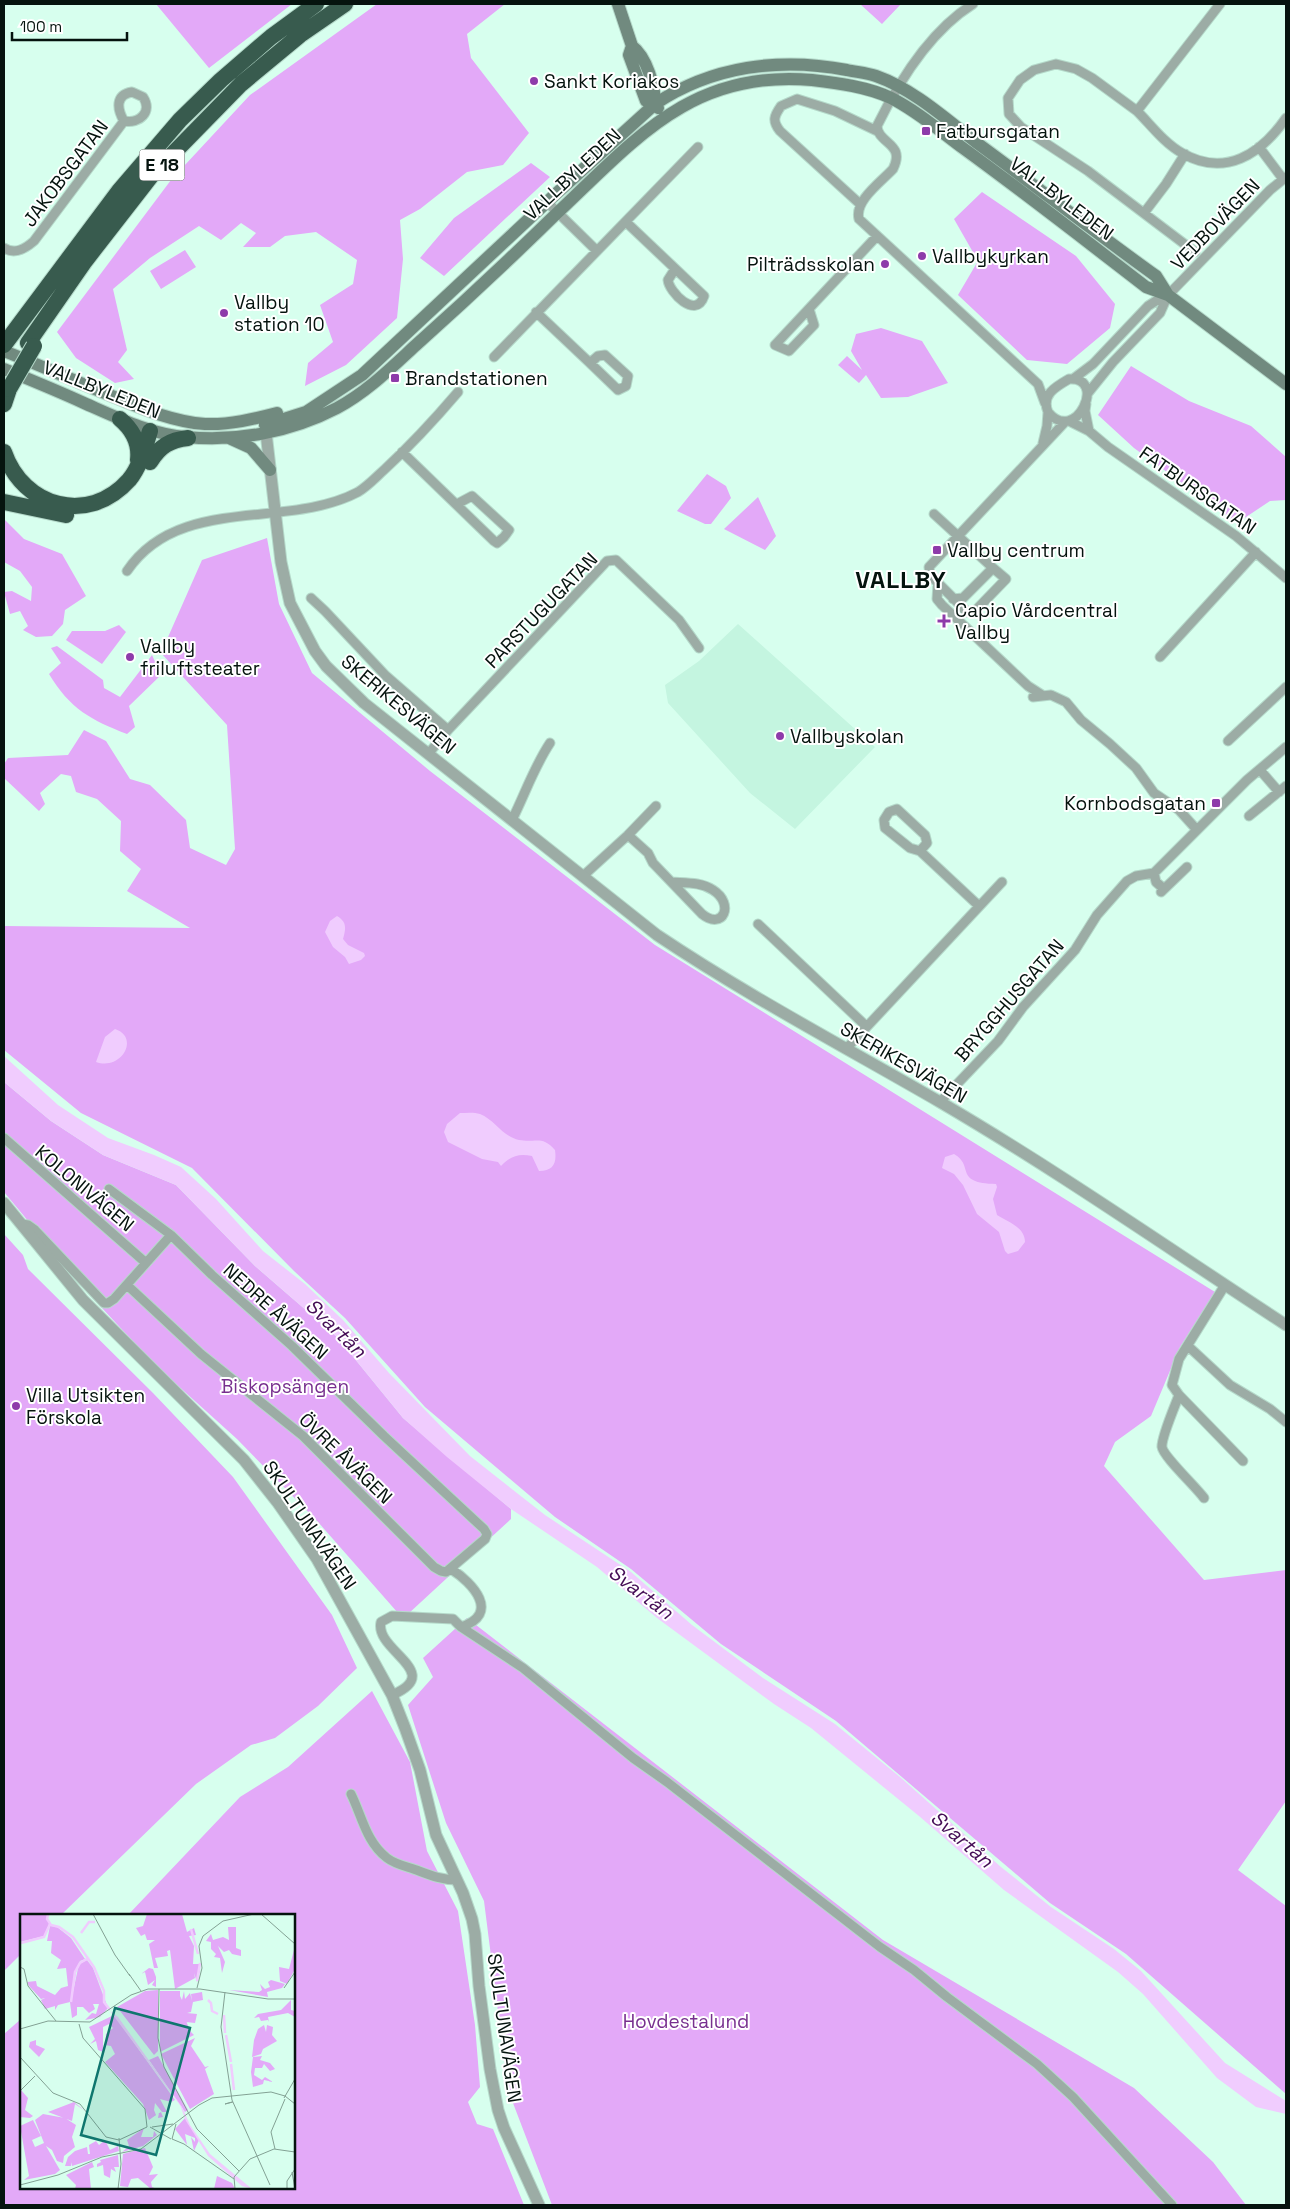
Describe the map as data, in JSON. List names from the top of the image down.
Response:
{
  "streets": {
    "highway": ["E 18"],
    "main road": ["VALLBYLEDEN"],
    "street": [
      "JAKOBSGATAN",
      "VEDBOVÄGEN",
      "FATBURSGATAN",
      "PARSTUGUGATAN",
      "SKERIKESVÄGEN",
      "BRYGGHUSGATAN",
      "KOLONIVÄGEN",
      "NEDRE ÅVÄGEN",
      "ÖVRE ÅVÄGEN",
      "SKULTUNAVÄGEN"
    ]
  },
  "crossings": [
    ["VALLBYLEDEN", "VEDBOVÄGEN"],
    ["VALLBYLEDEN", "SKERIKESVÄGEN"],
    ["PARSTUGUGATAN", "SKERIKESVÄGEN"],
    ["SKERIKESVÄGEN", "BRYGGHUSGATAN"],
    ["NEDRE ÅVÄGEN", "ÖVRE ÅVÄGEN"]
  ],
  "districts": ["VALLBY"],
  "water": ["Svartån"],
  "parks": ["Biskopsängen", "Hovdestalund"],
  "places": {
    "other": [
      "Sankt Koriakos",
      "Vallbykyrkan",
      "Pilträdsskolan",
      "Vallby station 10",
      "Vallby friluftsteater",
      "Vallbyskolan",
      "Villa Utsikten Förskola"
    ],
    "transit": [
      "Fatbursgatan",
      "Brandstationen",
      "Vallby centrum",
      "Kornbodsgatan"
    ],
    "health": ["Capio Vårdcentral Vallby"]
  },
  "scale_bar": "100 m"
}
